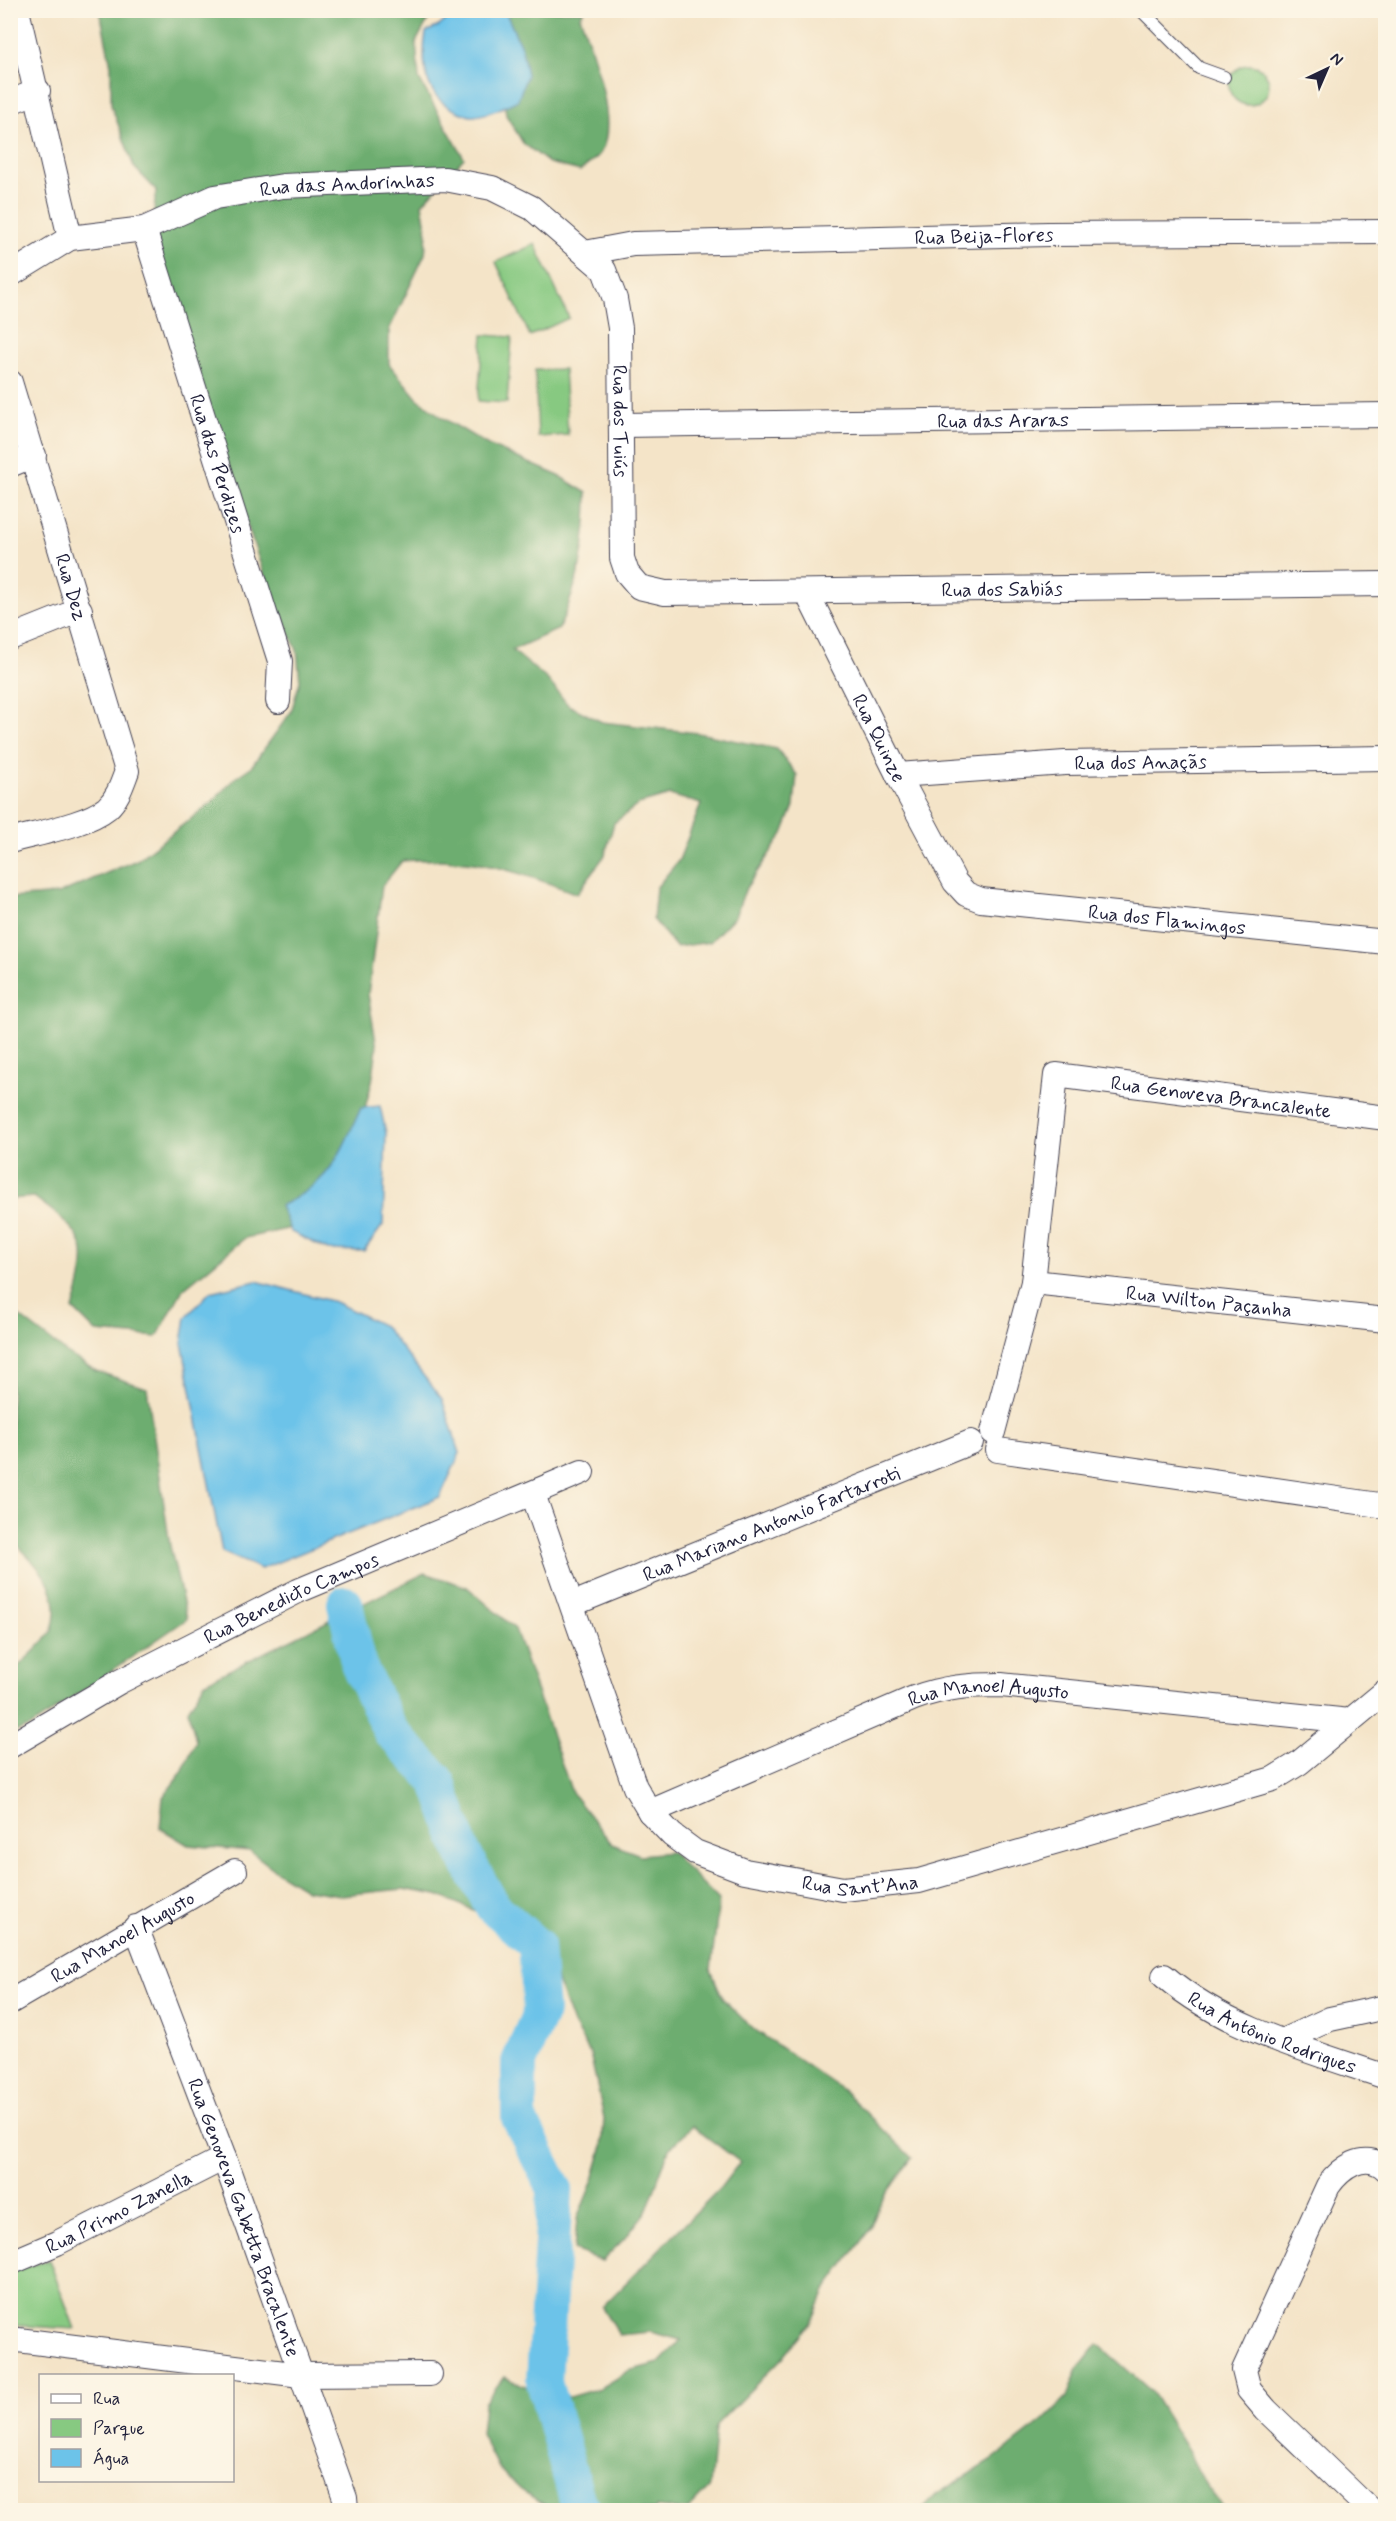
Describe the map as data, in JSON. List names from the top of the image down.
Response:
{
  "streets": {
    "street": [
      "Rua das Andorinhas",
      "Rua Beija-Flores",
      "Rua das Araras",
      "Rua dos Tuiús",
      "Rua das Perdizes",
      "Rua Dez",
      "Rua dos Sabiás",
      "Rua Quinze",
      "Rua dos Anaçãs",
      "Rua dos Flamingos",
      "Rua Genoveva Brancalente",
      "Rua Wilton Paçanha",
      "Rua Mariano Antonio Fartarroti",
      "Rua Benedicto Campos",
      "Rua Manoel Augusto",
      "Rua Sant’Ana",
      "Rua Antônio Rodrigues",
      "Rua Primo Zanella",
      "Rua Genoveva Gabetta Bracalente"
    ]
  },
  "crossings": [
    ["Rua das Andorinhas", "Rua Beija-Flores"],
    ["Rua das Andorinhas", "Rua dos Tuiús"],
    ["Rua das Andorinhas", "Rua das Perdizes"],
    ["Rua das Araras", "Rua dos Tuiús"],
    ["Rua dos Tuiús", "Rua dos Sabiás"],
    ["Rua dos Sabiás", "Rua Quinze"],
    ["Rua Quinze", "Rua dos Anaçãs"],
    ["Rua Quinze", "Rua dos Flamingos"],
    ["Rua Genoveva Brancalente", "Rua Wilton Paçanha"],
    ["Rua Mariano Antonio Fartarroti", "Rua Sant’Ana"],
    ["Rua Benedicto Campos", "Rua Sant’Ana"],
    ["Rua Manoel Augusto", "Rua Sant’Ana"],
    ["Rua Manoel Augusto", "Rua Genoveva Gabetta Bracalente"],
    ["Rua Primo Zanella", "Rua Genoveva Gabetta Bracalente"]
  ],
  "legend": ["Rua", "Parque", "Água"],
  "north": "top right"
}
